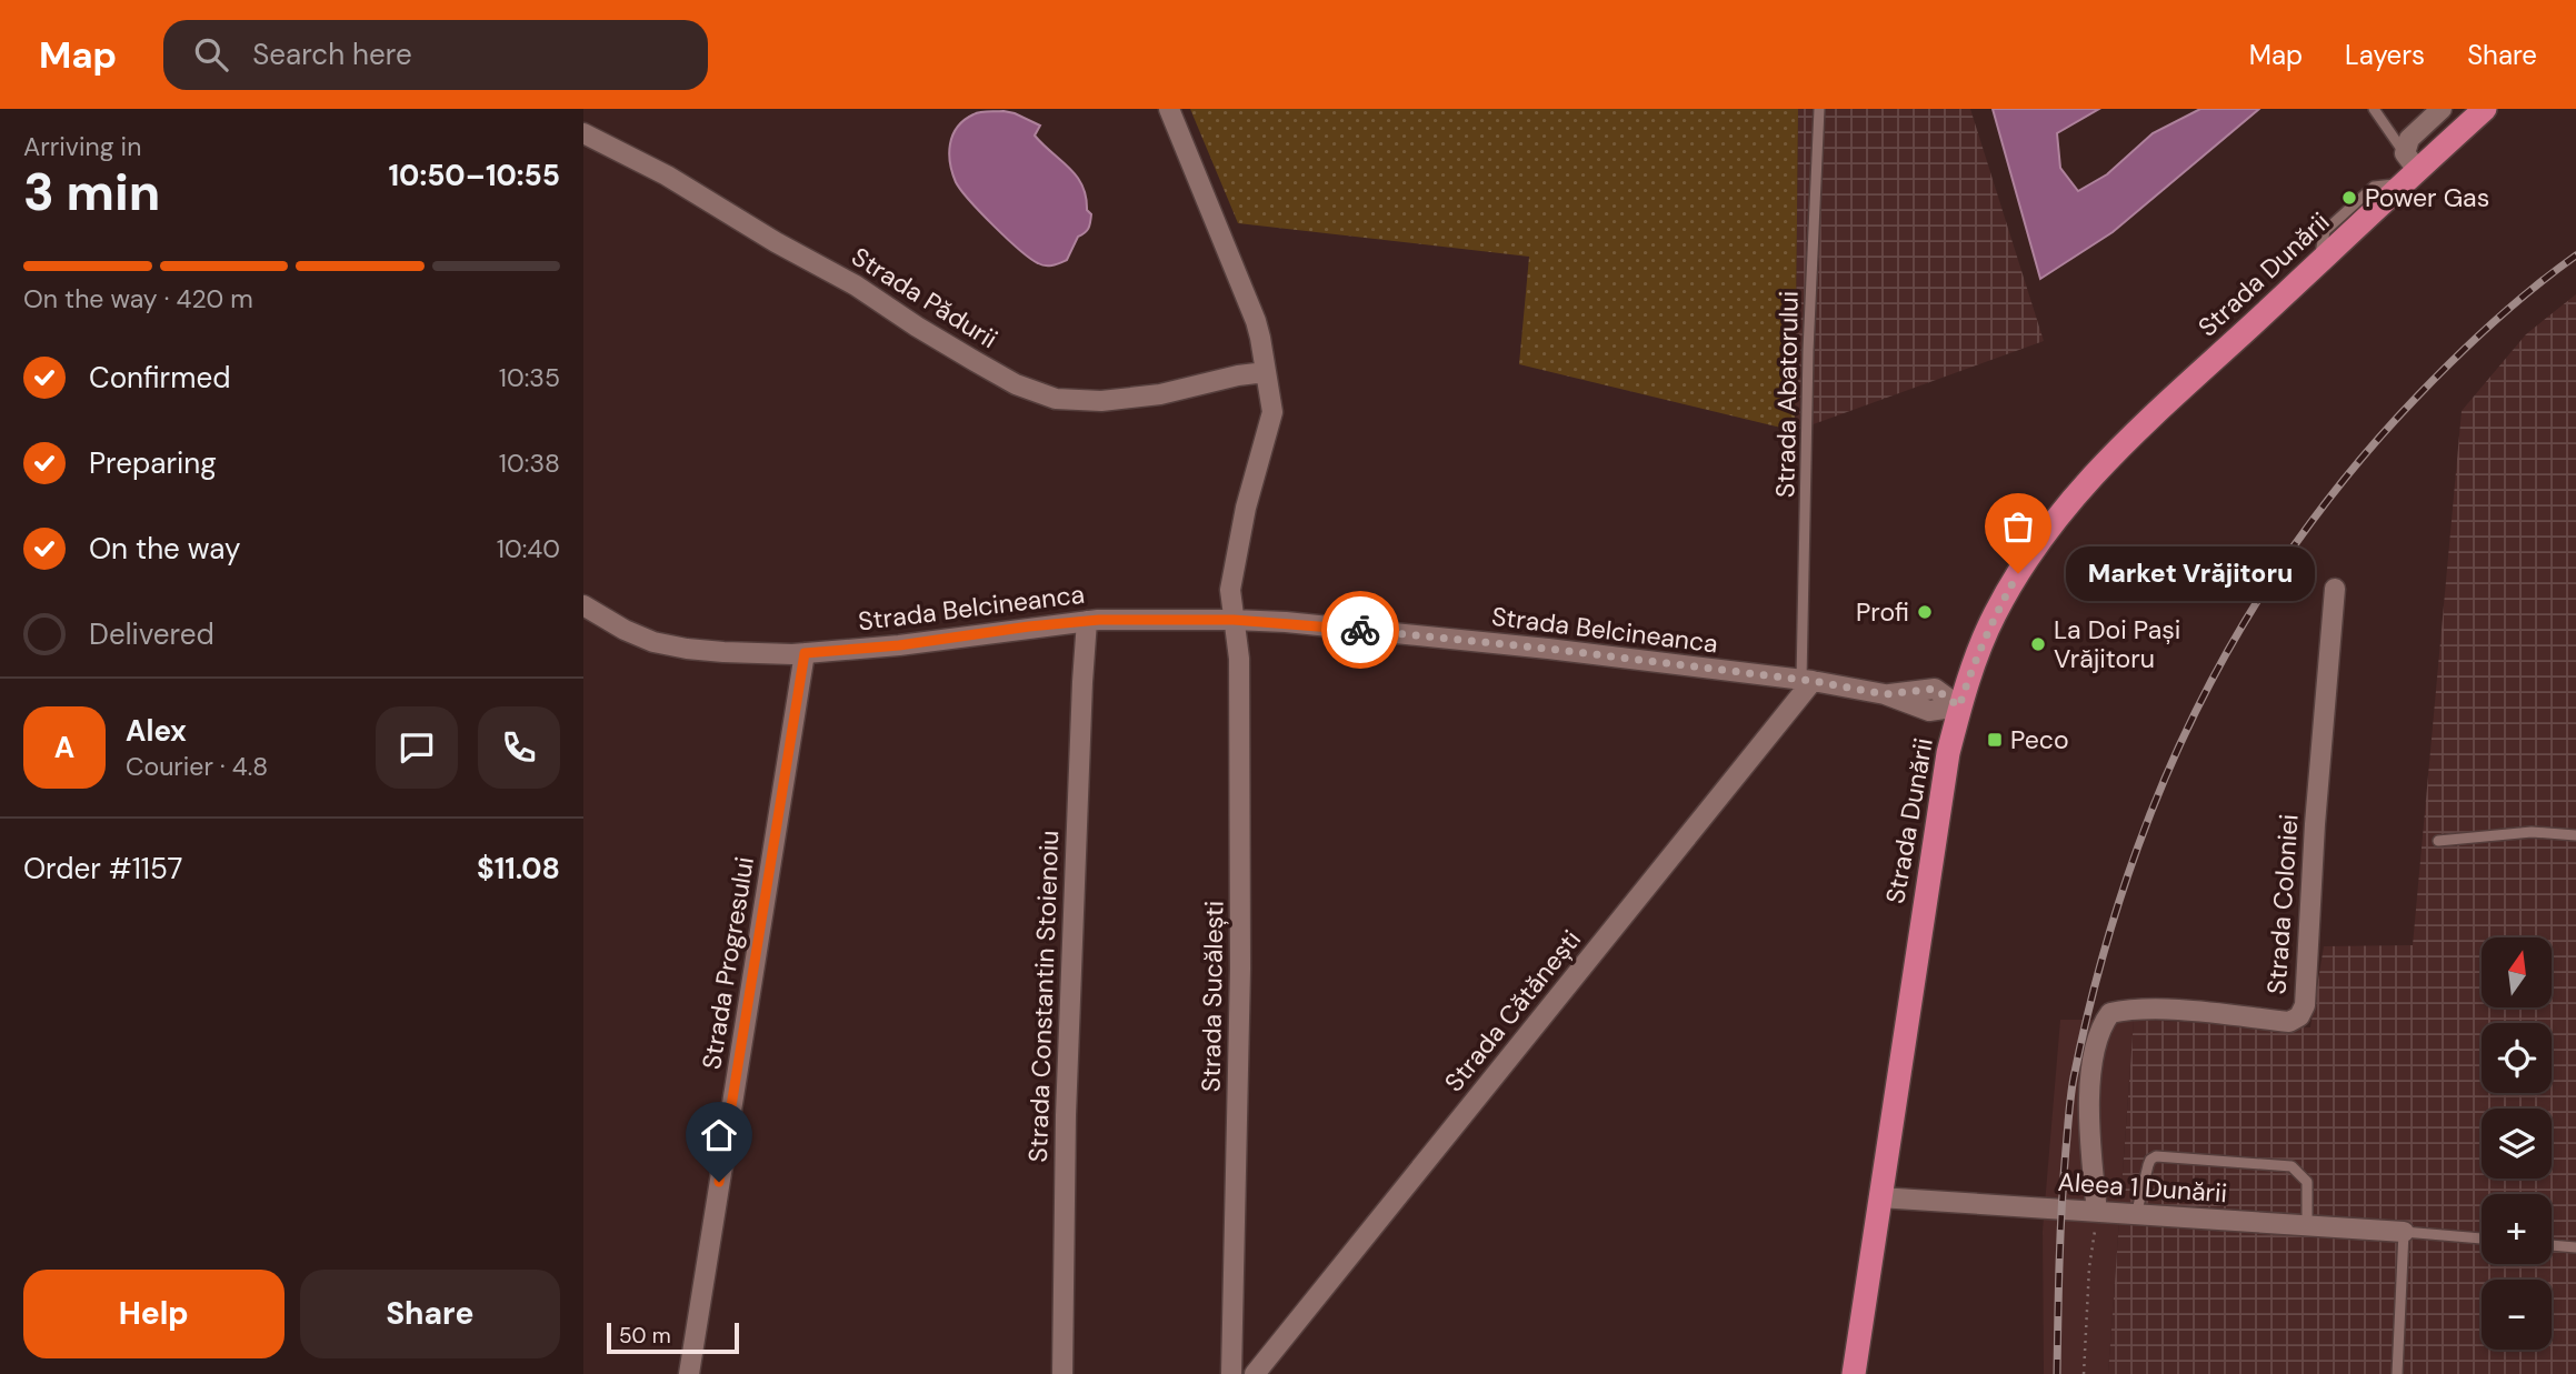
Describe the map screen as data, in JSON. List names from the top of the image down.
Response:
{
  "streets": {
    "highway": ["Strada Dunării"],
    "street": [
      "Strada Pădurii",
      "Strada Belcineanca",
      "Strada Coloniei",
      "Strada Progresului",
      "Strada Constantin Stoienoiu",
      "Strada Sucălești",
      "Strada Cătănești",
      "Aleea 1 Dunării"
    ],
    "lane": ["Strada Abatorului"]
  },
  "crossings": [
    ["Strada Dunării", "Strada Belcineanca"],
    ["Strada Dunării", "Aleea 1 Dunării"],
    ["Strada Pădurii", "Strada Sucălești"],
    ["Strada Abatorului", "Strada Belcineanca"],
    ["Strada Abatorului", "Strada Cătănești"],
    ["Strada Belcineanca", "Strada Progresului"],
    ["Strada Belcineanca", "Strada Constantin Stoienoiu"],
    ["Strada Belcineanca", "Strada Sucălești"],
    ["Strada Belcineanca", "Strada Cătănești"],
    ["Strada Coloniei", "Aleea 1 Dunării"]
  ],
  "places": {
    "other": [
      "Power Gas",
      "Market Vrăjitoru",
      "Profi",
      "La Doi Pași Vrăjitoru"
    ],
    "transit": ["Peco"]
  },
  "scale_bar": "50 m",
  "north": "top",
  "page": {
    "header": "Map",
    "search": "Search here",
    "nav": ["Map", "Layers", "Share"],
    "heading": ["3 min", "Arriving in", "10:50–10:55"],
    "panel": [
      "Alex",
      "Courier · 4.8",
      "Order #1157",
      "$11.08"
    ],
    "bar": "On the way · 420 m",
    "list": [
      ["Confirmed", "10:35"],
      ["Preparing", "10:38"],
      ["On the way", "10:40"],
      "Delivered"
    ],
    "bubble": "Market Vrăjitoru",
    "round": "A",
    "map_buttons": ["+", "−"],
    "buttons": ["Help", "Share"],
    "scale": "50 m"
  }
}
